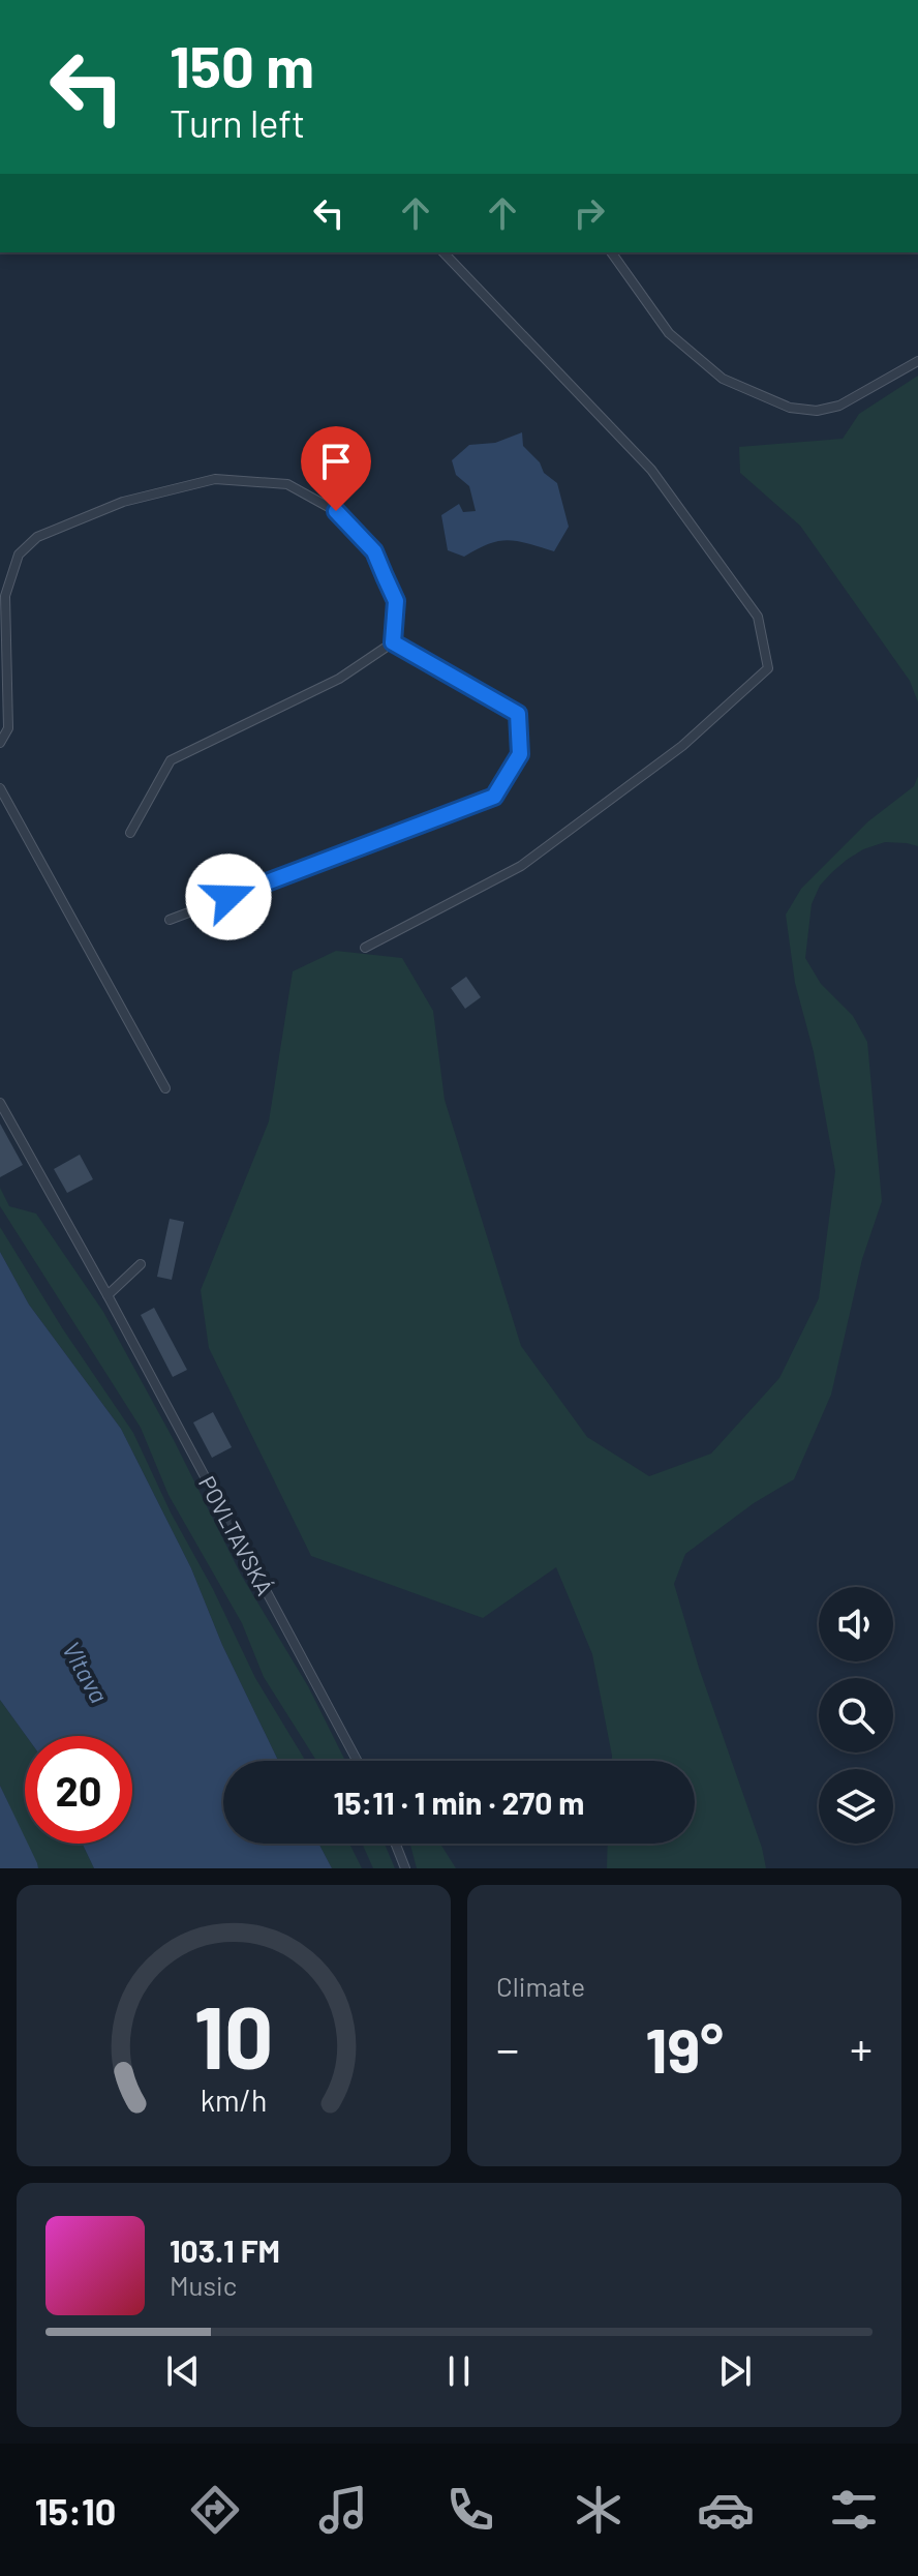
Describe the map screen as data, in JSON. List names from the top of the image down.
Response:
{
  "streets": {
    "lane": ["POVLTAVSKÁ"]
  },
  "water": ["Vltava"],
  "page": {
    "turn": ["150 m", "Turn left"],
    "limit": "20",
    "trip": "15:11 · 1 min · 270 m",
    "tile": "Climate",
    "heat": ["−", "19°", "+"],
    "song": ["103.1 FM", "Music"],
    "tabs": "15:10",
    "gauge": ["10", "km/h"]
  }
}
